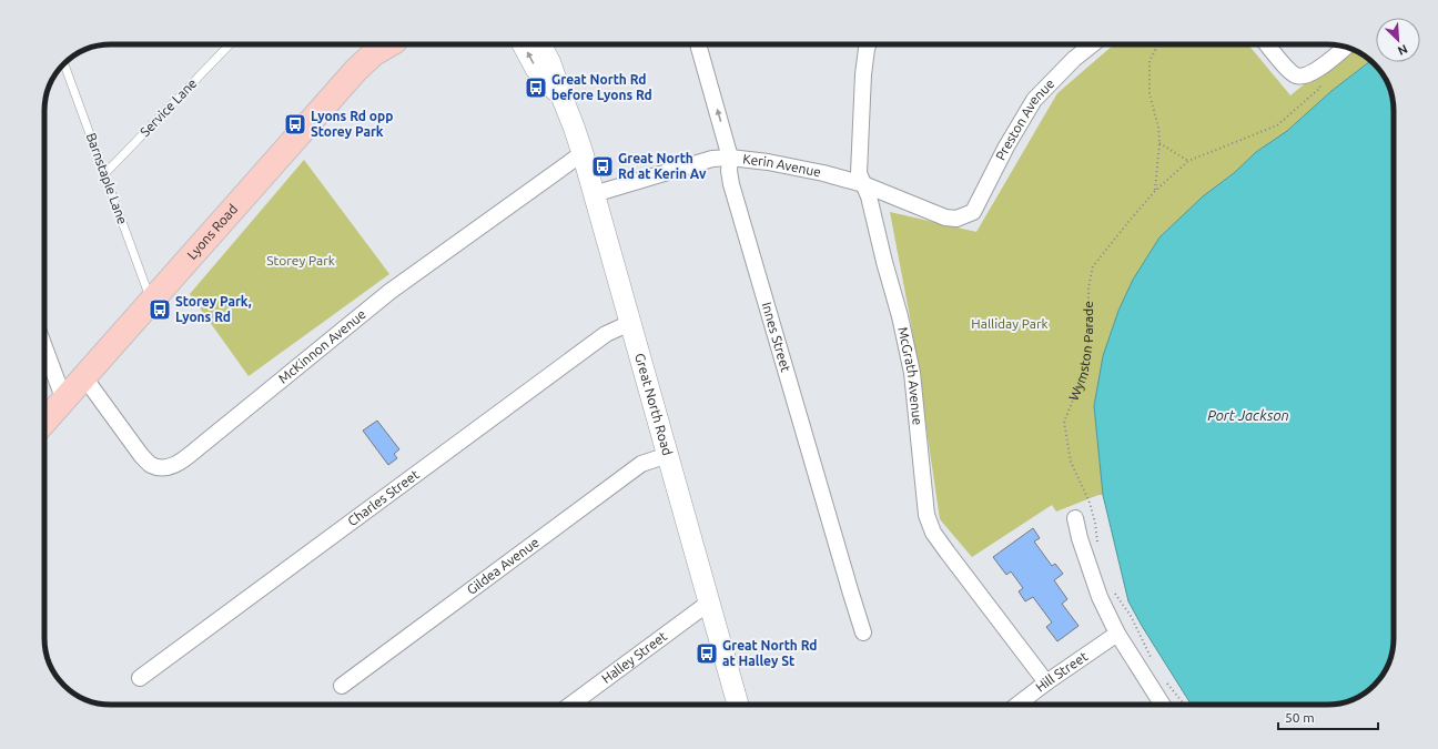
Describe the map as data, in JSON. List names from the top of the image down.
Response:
{
  "streets": {
    "main road": ["Lyons Road", "Great North Road"],
    "street": [
      "Preston Avenue",
      "Kerin Avenue",
      "Innes Street",
      "McKinnon Avenue",
      "McGrath Avenue",
      "Charles Street",
      "Gildea Avenue",
      "Halley Street",
      "Hill Street"
    ],
    "lane": ["Service Lane", "Barnstaple Lane"],
    "path": ["Wymston Parade"]
  },
  "crossings": [
    ["Service Lane", "Barnstaple Lane"],
    ["Preston Avenue", "Kerin Avenue"],
    ["Kerin Avenue", "Innes Street"],
    ["Kerin Avenue", "McGrath Avenue"],
    ["Kerin Avenue", "Great North Road"],
    ["Barnstaple Lane", "Lyons Road"],
    ["Lyons Road", "McKinnon Avenue"],
    ["McKinnon Avenue", "Great North Road"],
    ["McGrath Avenue", "Hill Street"],
    ["Great North Road", "Charles Street"],
    ["Great North Road", "Gildea Avenue"],
    ["Great North Road", "Halley Street"]
  ],
  "water": ["Port Jackson"],
  "parks": ["Storey Park", "Halliday Park"],
  "places": {
    "bus stop": [
      "Great North Rd before Lyons Rd",
      "Lyons Rd opp Storey Park",
      "Great North Rd at Kerin Av",
      "Storey Park, Lyons Rd",
      "Great North Rd at Halley St"
    ]
  },
  "scale_bar": "50 m",
  "north": "bottom right"
}
